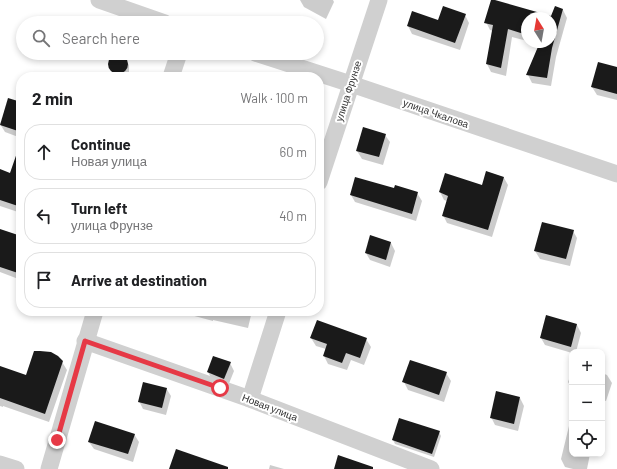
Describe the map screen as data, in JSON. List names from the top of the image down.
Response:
{
  "streets": {
    "street": ["улица Фрунзе", "улица Чкалова", "Новая улица"]
  },
  "crossings": [
    ["улица Фрунзе", "улица Чкалова"]
  ],
  "north": "top",
  "page": {
    "search": "Search here",
    "heading": ["2 min", "Walk · 100 m"],
    "list": [
      ["Continue", "Новая улица", "60 m"],
      ["Turn left", "улица Фрунзе", "40 m"],
      "Arrive at destination"
    ],
    "map_buttons": ["+", "−"]
  }
}
